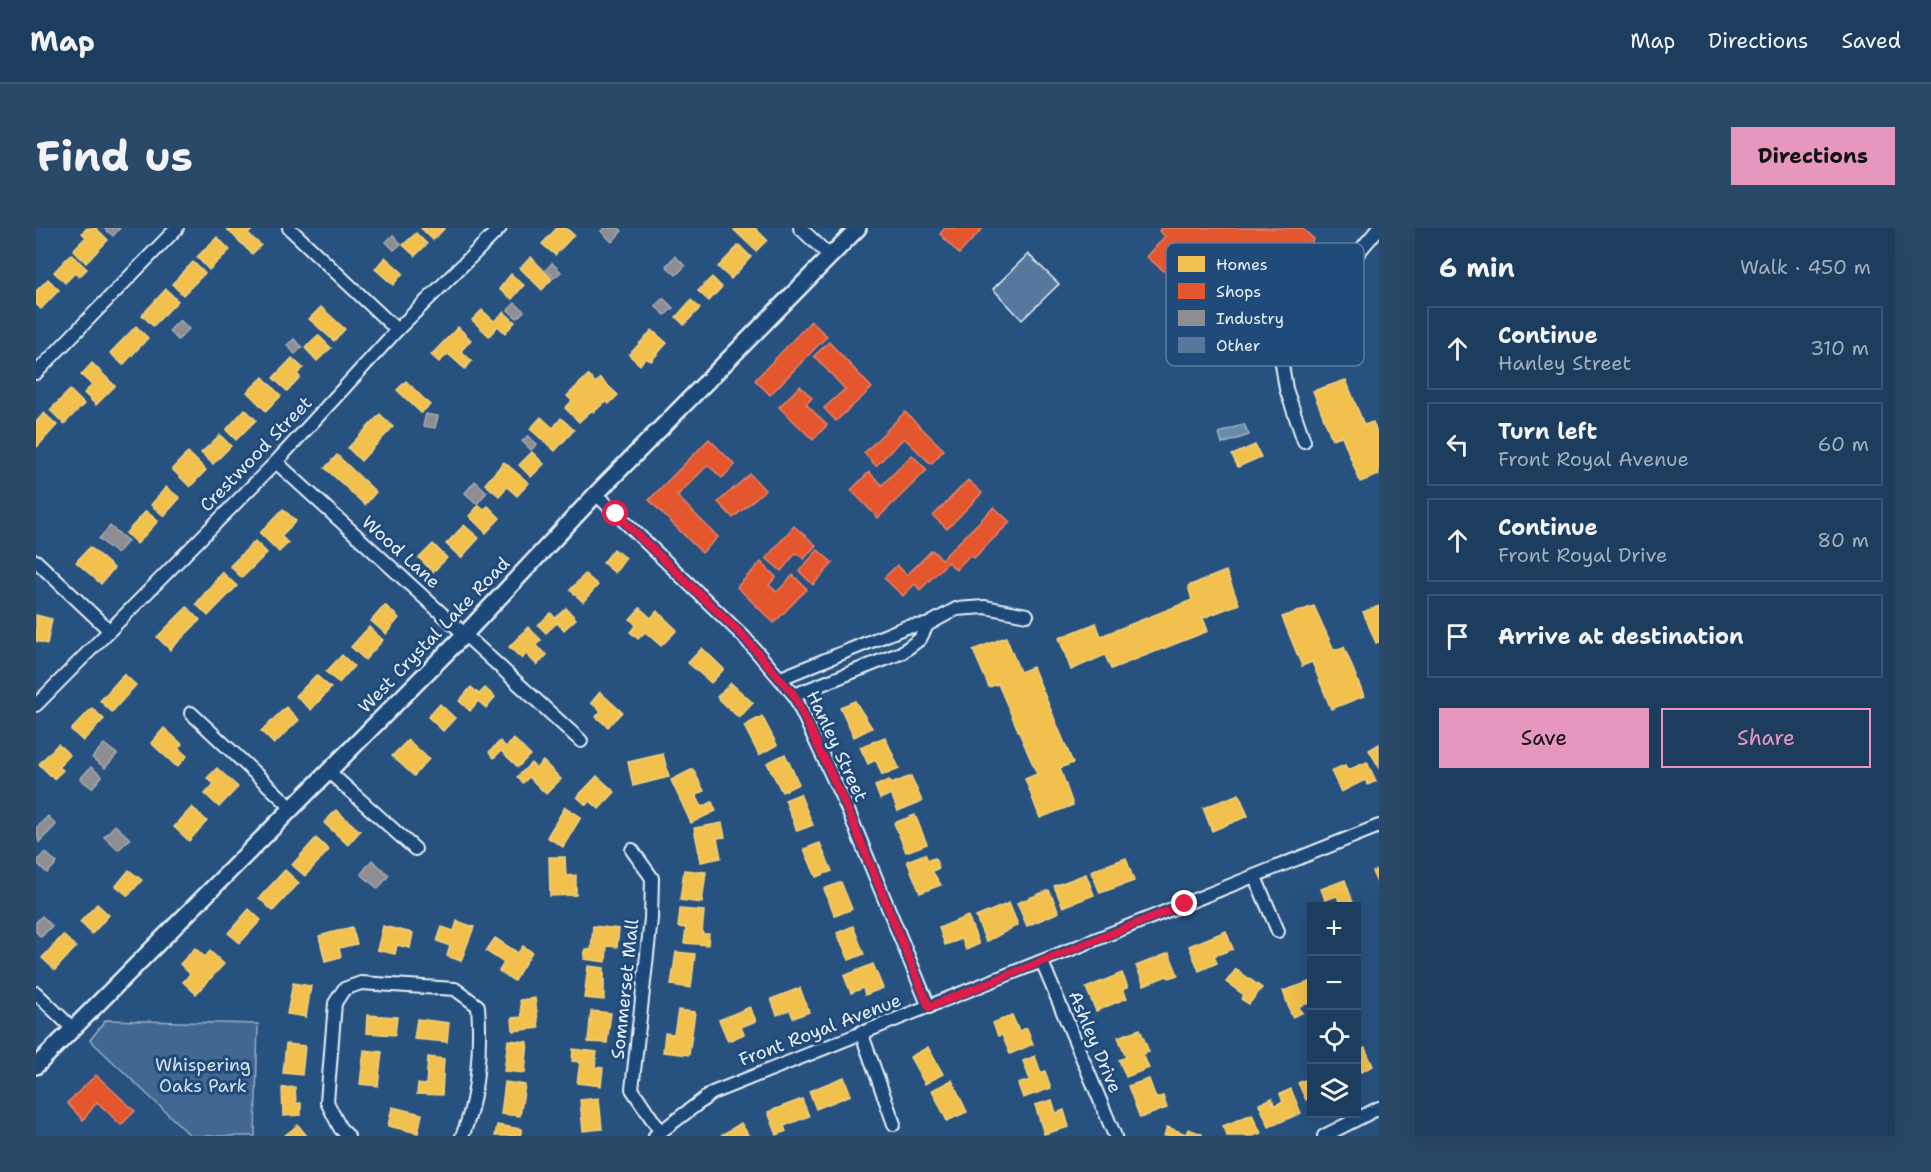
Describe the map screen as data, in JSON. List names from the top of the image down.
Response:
{
  "streets": {
    "street": [
      "Crestwood Street",
      "Wood Lane",
      "West Crystal Lake Road",
      "Hanley Street",
      "Sommerset Mall",
      "Front Royal Avenue",
      "Ashley Drive"
    ]
  },
  "crossings": [
    ["Crestwood Street", "Wood Lane"],
    ["Wood Lane", "West Crystal Lake Road"],
    ["West Crystal Lake Road", "Hanley Street"],
    ["Hanley Street", "Front Royal Avenue"],
    ["Sommerset Mall", "Front Royal Avenue"],
    ["Front Royal Avenue", "Ashley Drive"]
  ],
  "parks": ["Whispering Oaks Park"],
  "legend": [
    "Homes",
    "Shops",
    "Industry",
    "Other"
  ],
  "page": {
    "header": "Map",
    "nav": ["Map", "Directions", "Saved"],
    "buttons": [
      "Directions",
      ["Save", "Share"]
    ],
    "title": "Find us",
    "heading": ["6 min", "Walk · 450 m"],
    "list": [
      ["Continue", "Hanley Street", "310 m"],
      ["Turn left", "Front Royal Avenue", "60 m"],
      ["Continue", "Front Royal Drive", "80 m"],
      "Arrive at destination"
    ],
    "map_buttons": ["+", "−"]
  }
}
